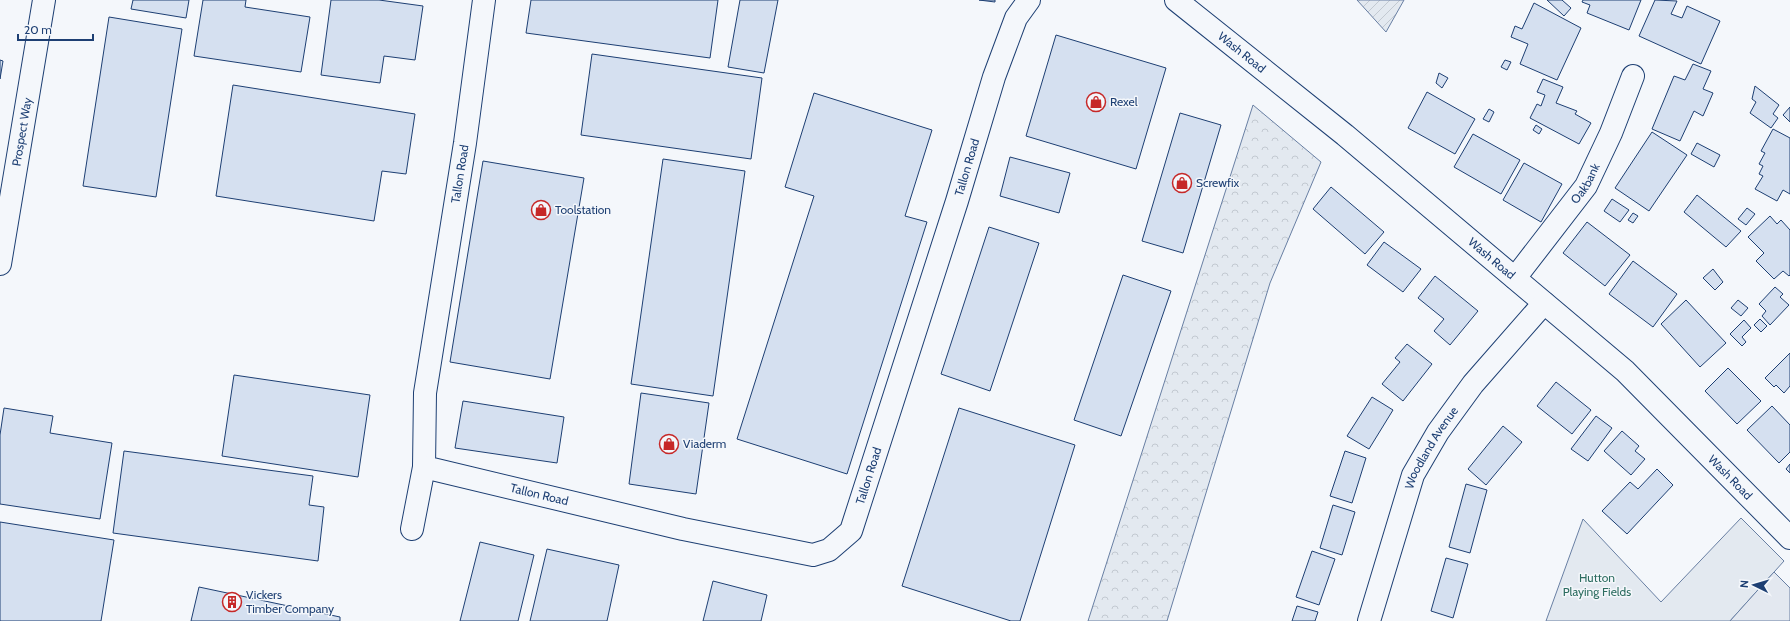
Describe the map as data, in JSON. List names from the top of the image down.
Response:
{
  "streets": {
    "street": [
      "Wash Road",
      "Prospect Way",
      "Tallon Road",
      "Oakbank",
      "Woodland Avenue"
    ]
  },
  "crossings": [
    ["Wash Road", "Oakbank"],
    ["Wash Road", "Woodland Avenue"]
  ],
  "parks": ["Hutton Playing Fields"],
  "places": {
    "shop": [
      "Rexel",
      "Screwfix",
      "Toolstation",
      "Viaderm"
    ],
    "building": ["Vickers Timber Company"]
  },
  "scale_bar": "20 m",
  "north": "left"
}
